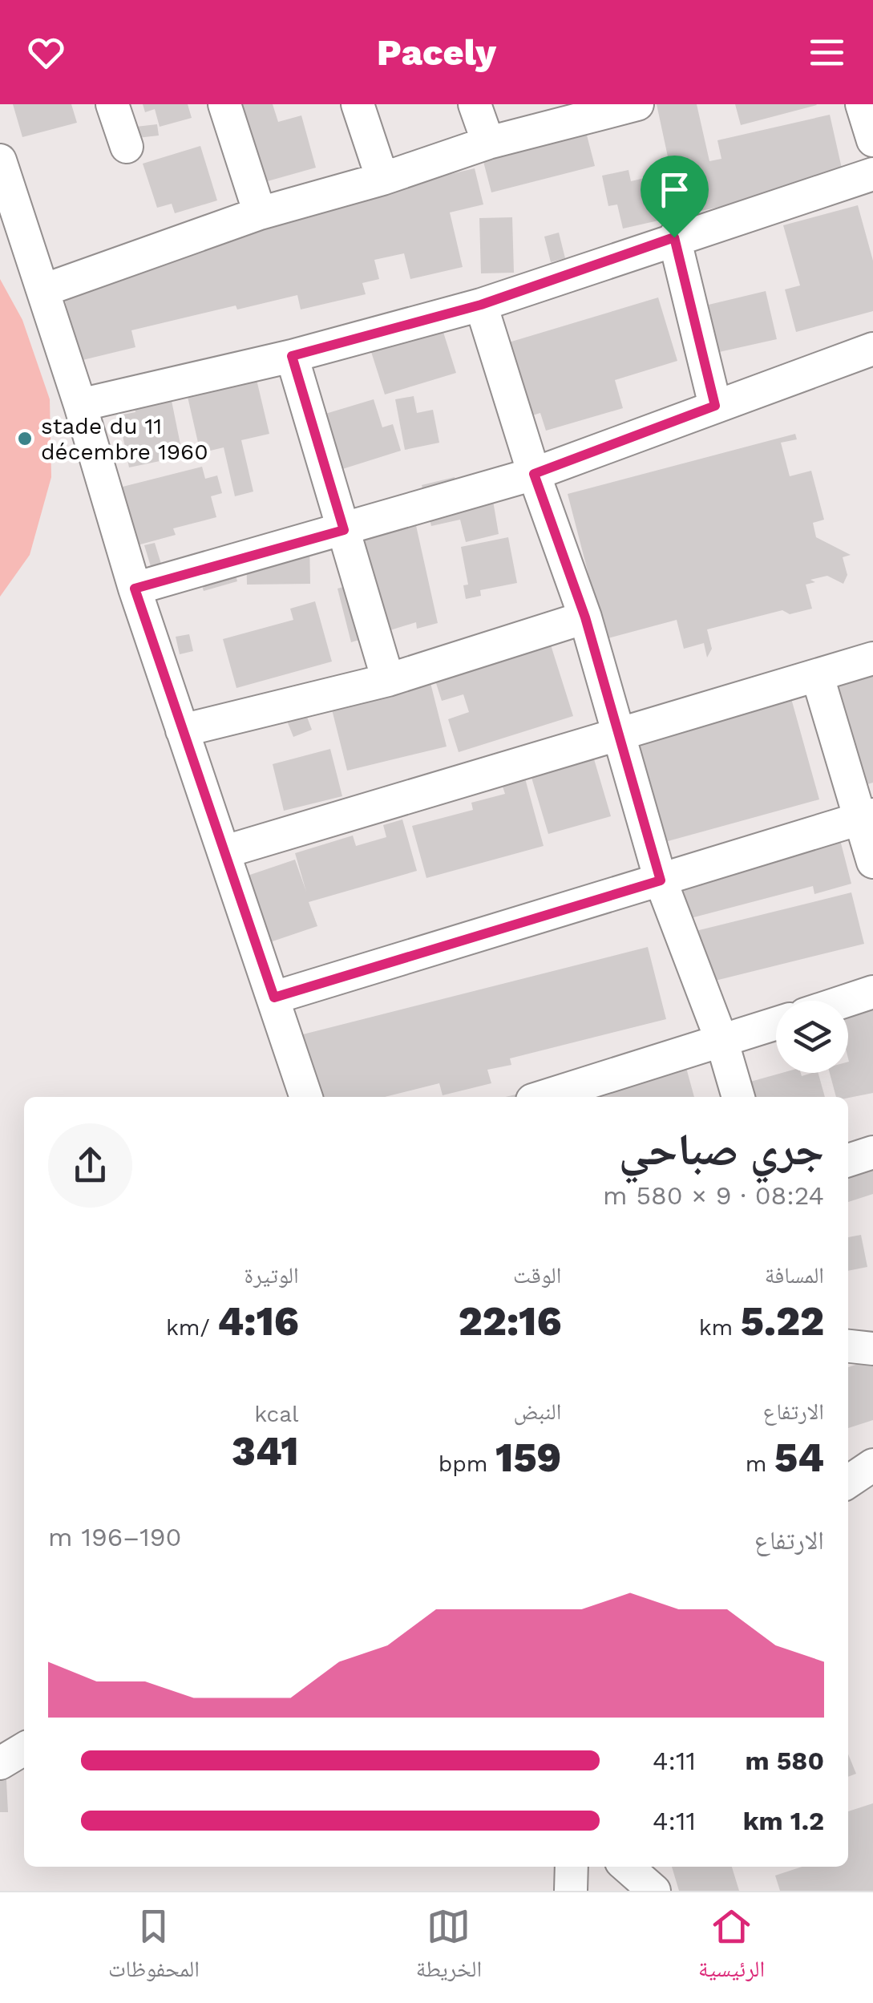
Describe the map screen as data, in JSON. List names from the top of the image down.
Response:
{
  "places": ["stade du 11 décembre 1960"],
  "page": {
    "header": "Pacely",
    "heading": ["جري صباحي", "08:24 · 9 × 580 m"],
    "stats": [
      ["المسافة", "5.22 km"],
      ["الوقت", "22:16"],
      ["الوتيرة", "4:16 /km"],
      ["الارتفاع", "54 m"],
      ["النبض", "159 bpm"],
      ["kcal", "341"]
    ],
    "chart": ["الارتفاع", "190–196 m"],
    "list": [
      {
        "name": "580 m",
        "note": "4:11"
      },
      {
        "name": "1.2 km",
        "note": "4:11"
      }
    ],
    "tabs": ["الرئيسية", "الخريطة", "المحفوظات"]
  }
}
